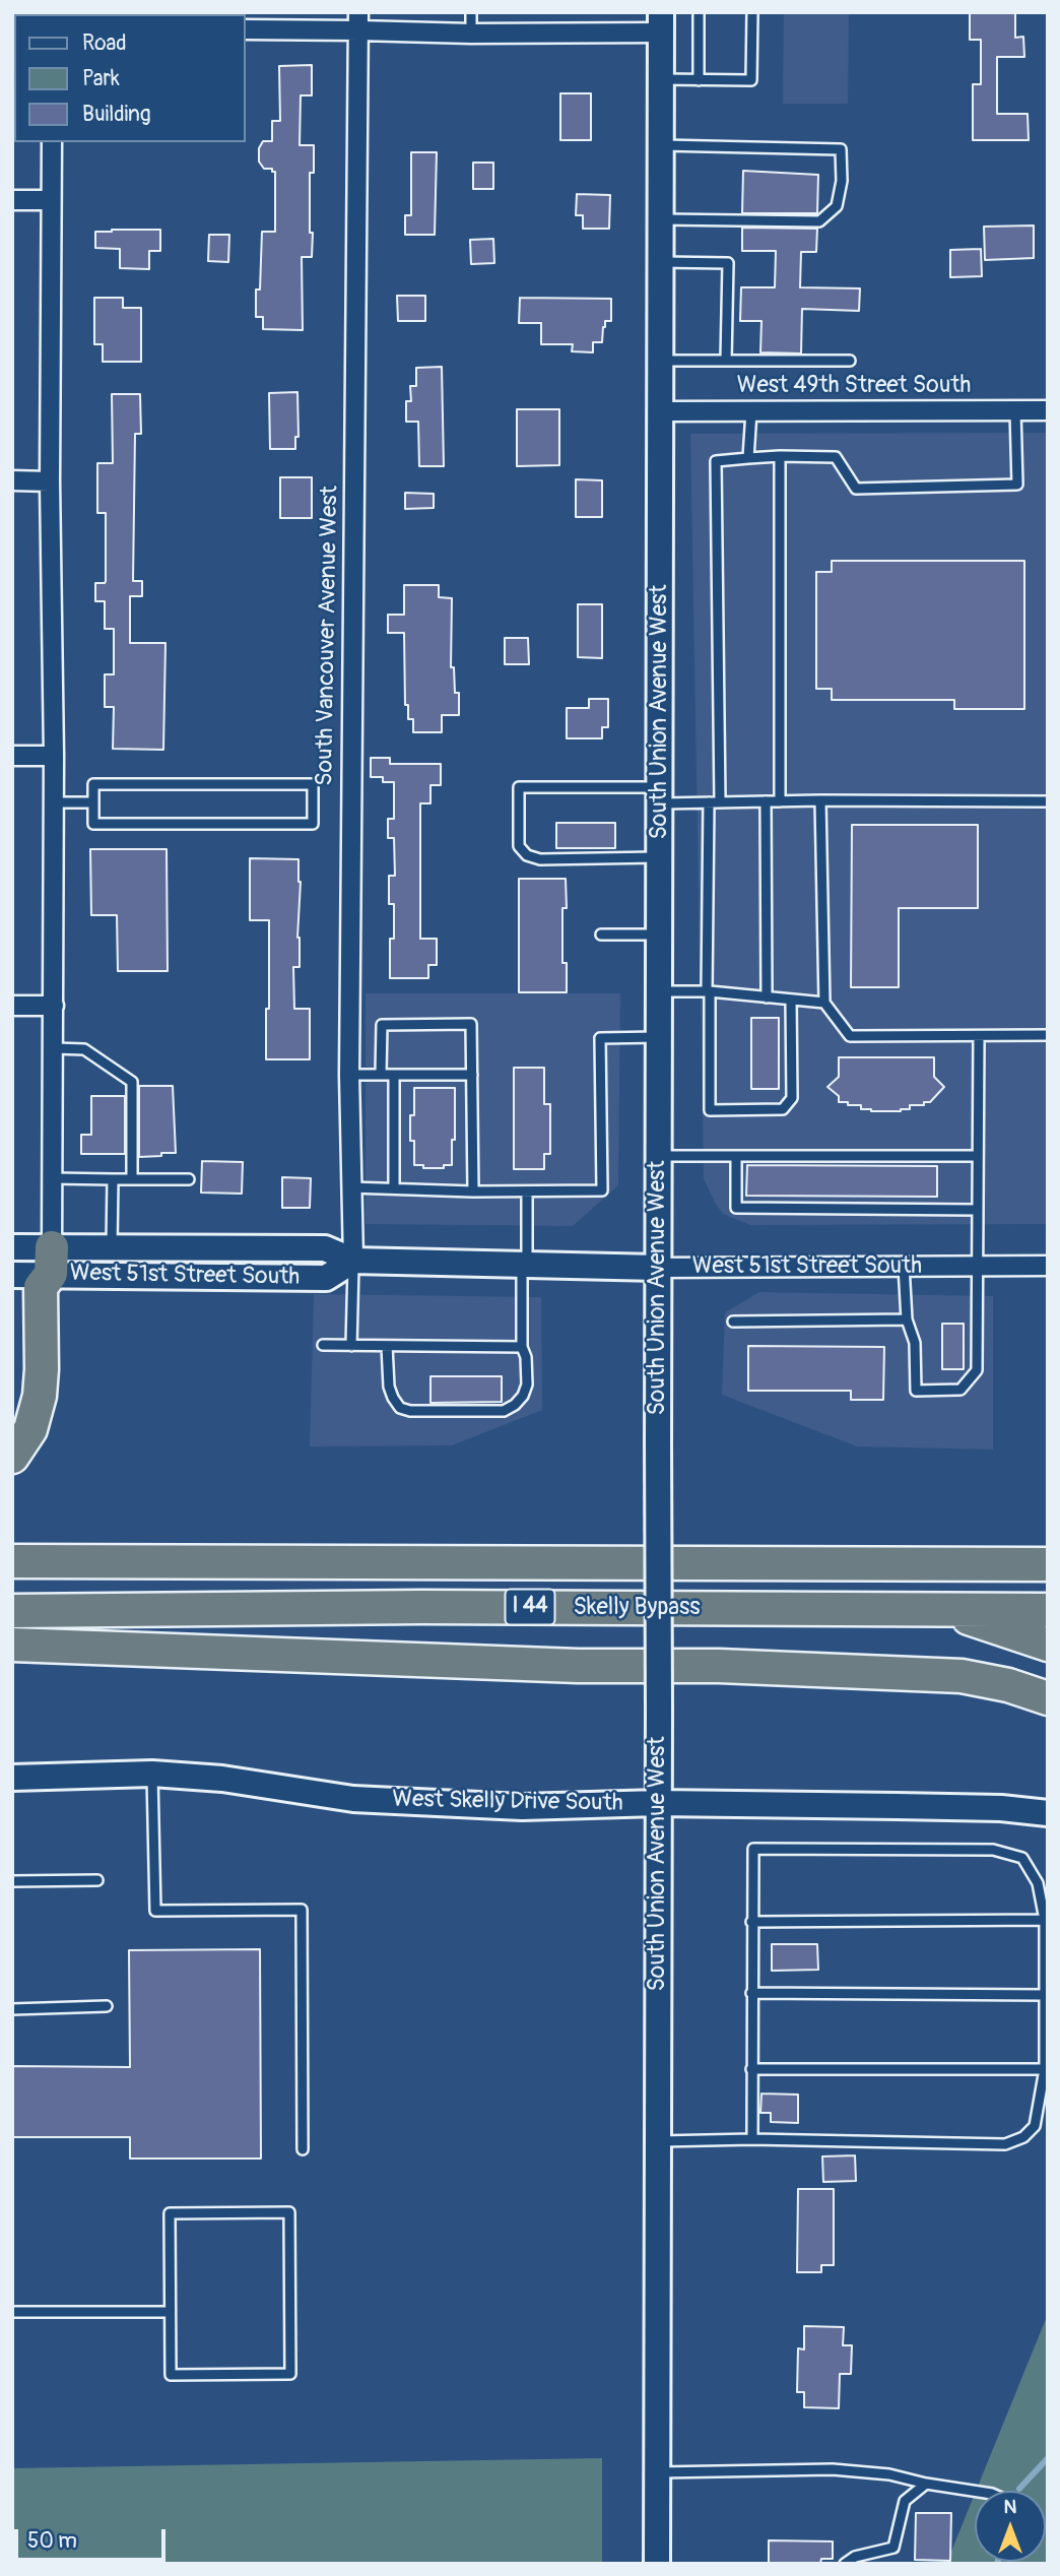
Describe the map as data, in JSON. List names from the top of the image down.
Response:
{
  "streets": {
    "highway": ["I 44", "Skelly Bypass"],
    "street": [
      "West 49th Street South",
      "South Vancouver Avenue West",
      "South Union Avenue West",
      "West 51st Street South",
      "West Skelly Drive South"
    ]
  },
  "crossings": [
    ["West 49th Street South", "South Union Avenue West"],
    ["South Vancouver Avenue West", "West 51st Street South"],
    ["South Union Avenue West", "West 51st Street South"],
    ["South Union Avenue West", "West Skelly Drive South"]
  ],
  "legend": ["Road", "Park", "Building"],
  "scale_bar": "50 m",
  "north": "top"
}
